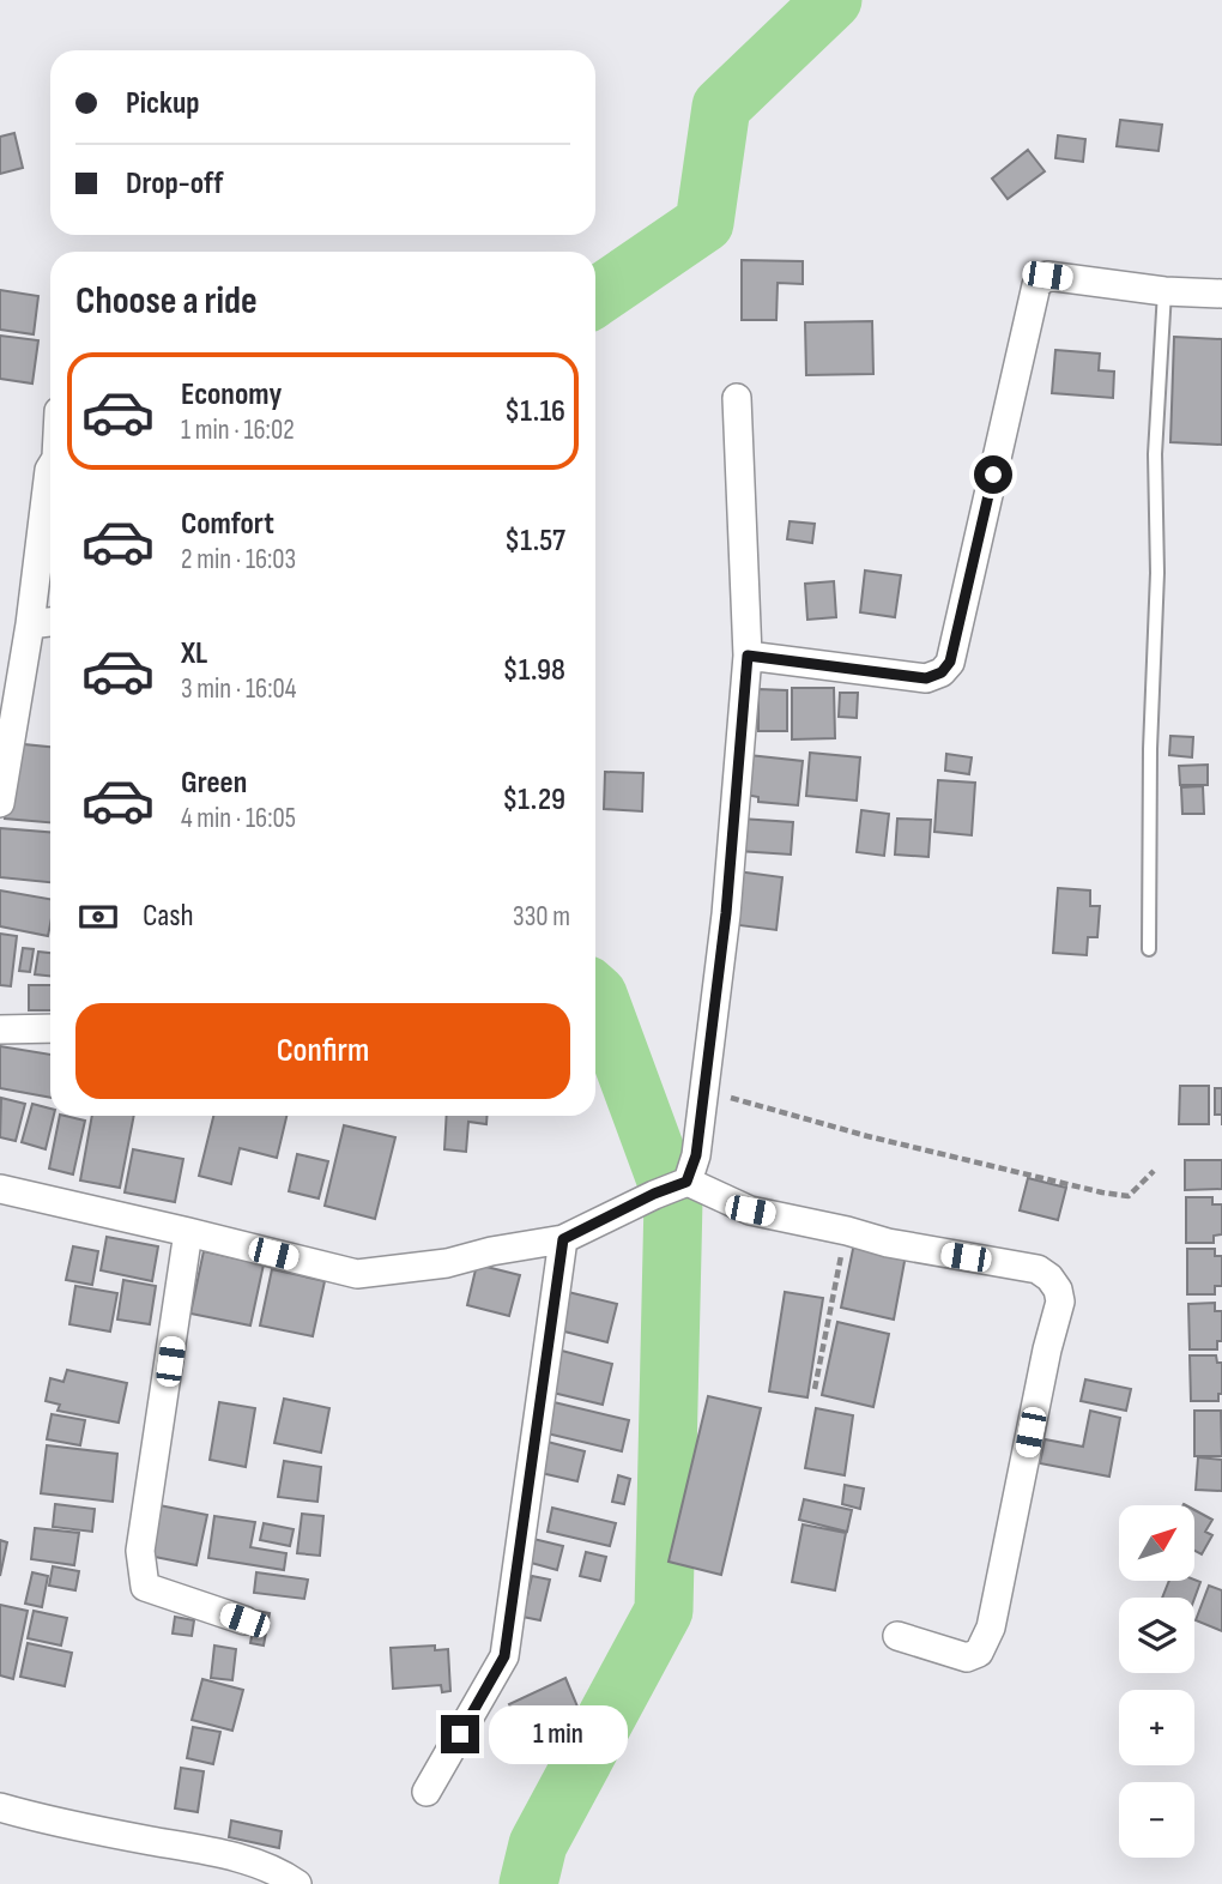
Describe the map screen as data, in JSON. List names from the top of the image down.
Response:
{
  "north": "top right",
  "page": {
    "banner": ["Pickup", "Drop-off"],
    "heading": "Choose a ride",
    "list": [
      {
        "name": "Economy",
        "note": "1 min · 16:02",
        "value": "$1.16"
      },
      {
        "name": "Comfort",
        "note": "2 min · 16:03",
        "value": "$1.57"
      },
      {
        "name": "XL",
        "note": "3 min · 16:04",
        "value": "$1.98"
      },
      {
        "name": "Green",
        "note": "4 min · 16:05",
        "value": "$1.29"
      }
    ],
    "pay": ["Cash", "330 m"],
    "buttons": "Confirm",
    "map_buttons": ["+", "−"],
    "bubble": "1 min"
  }
}
